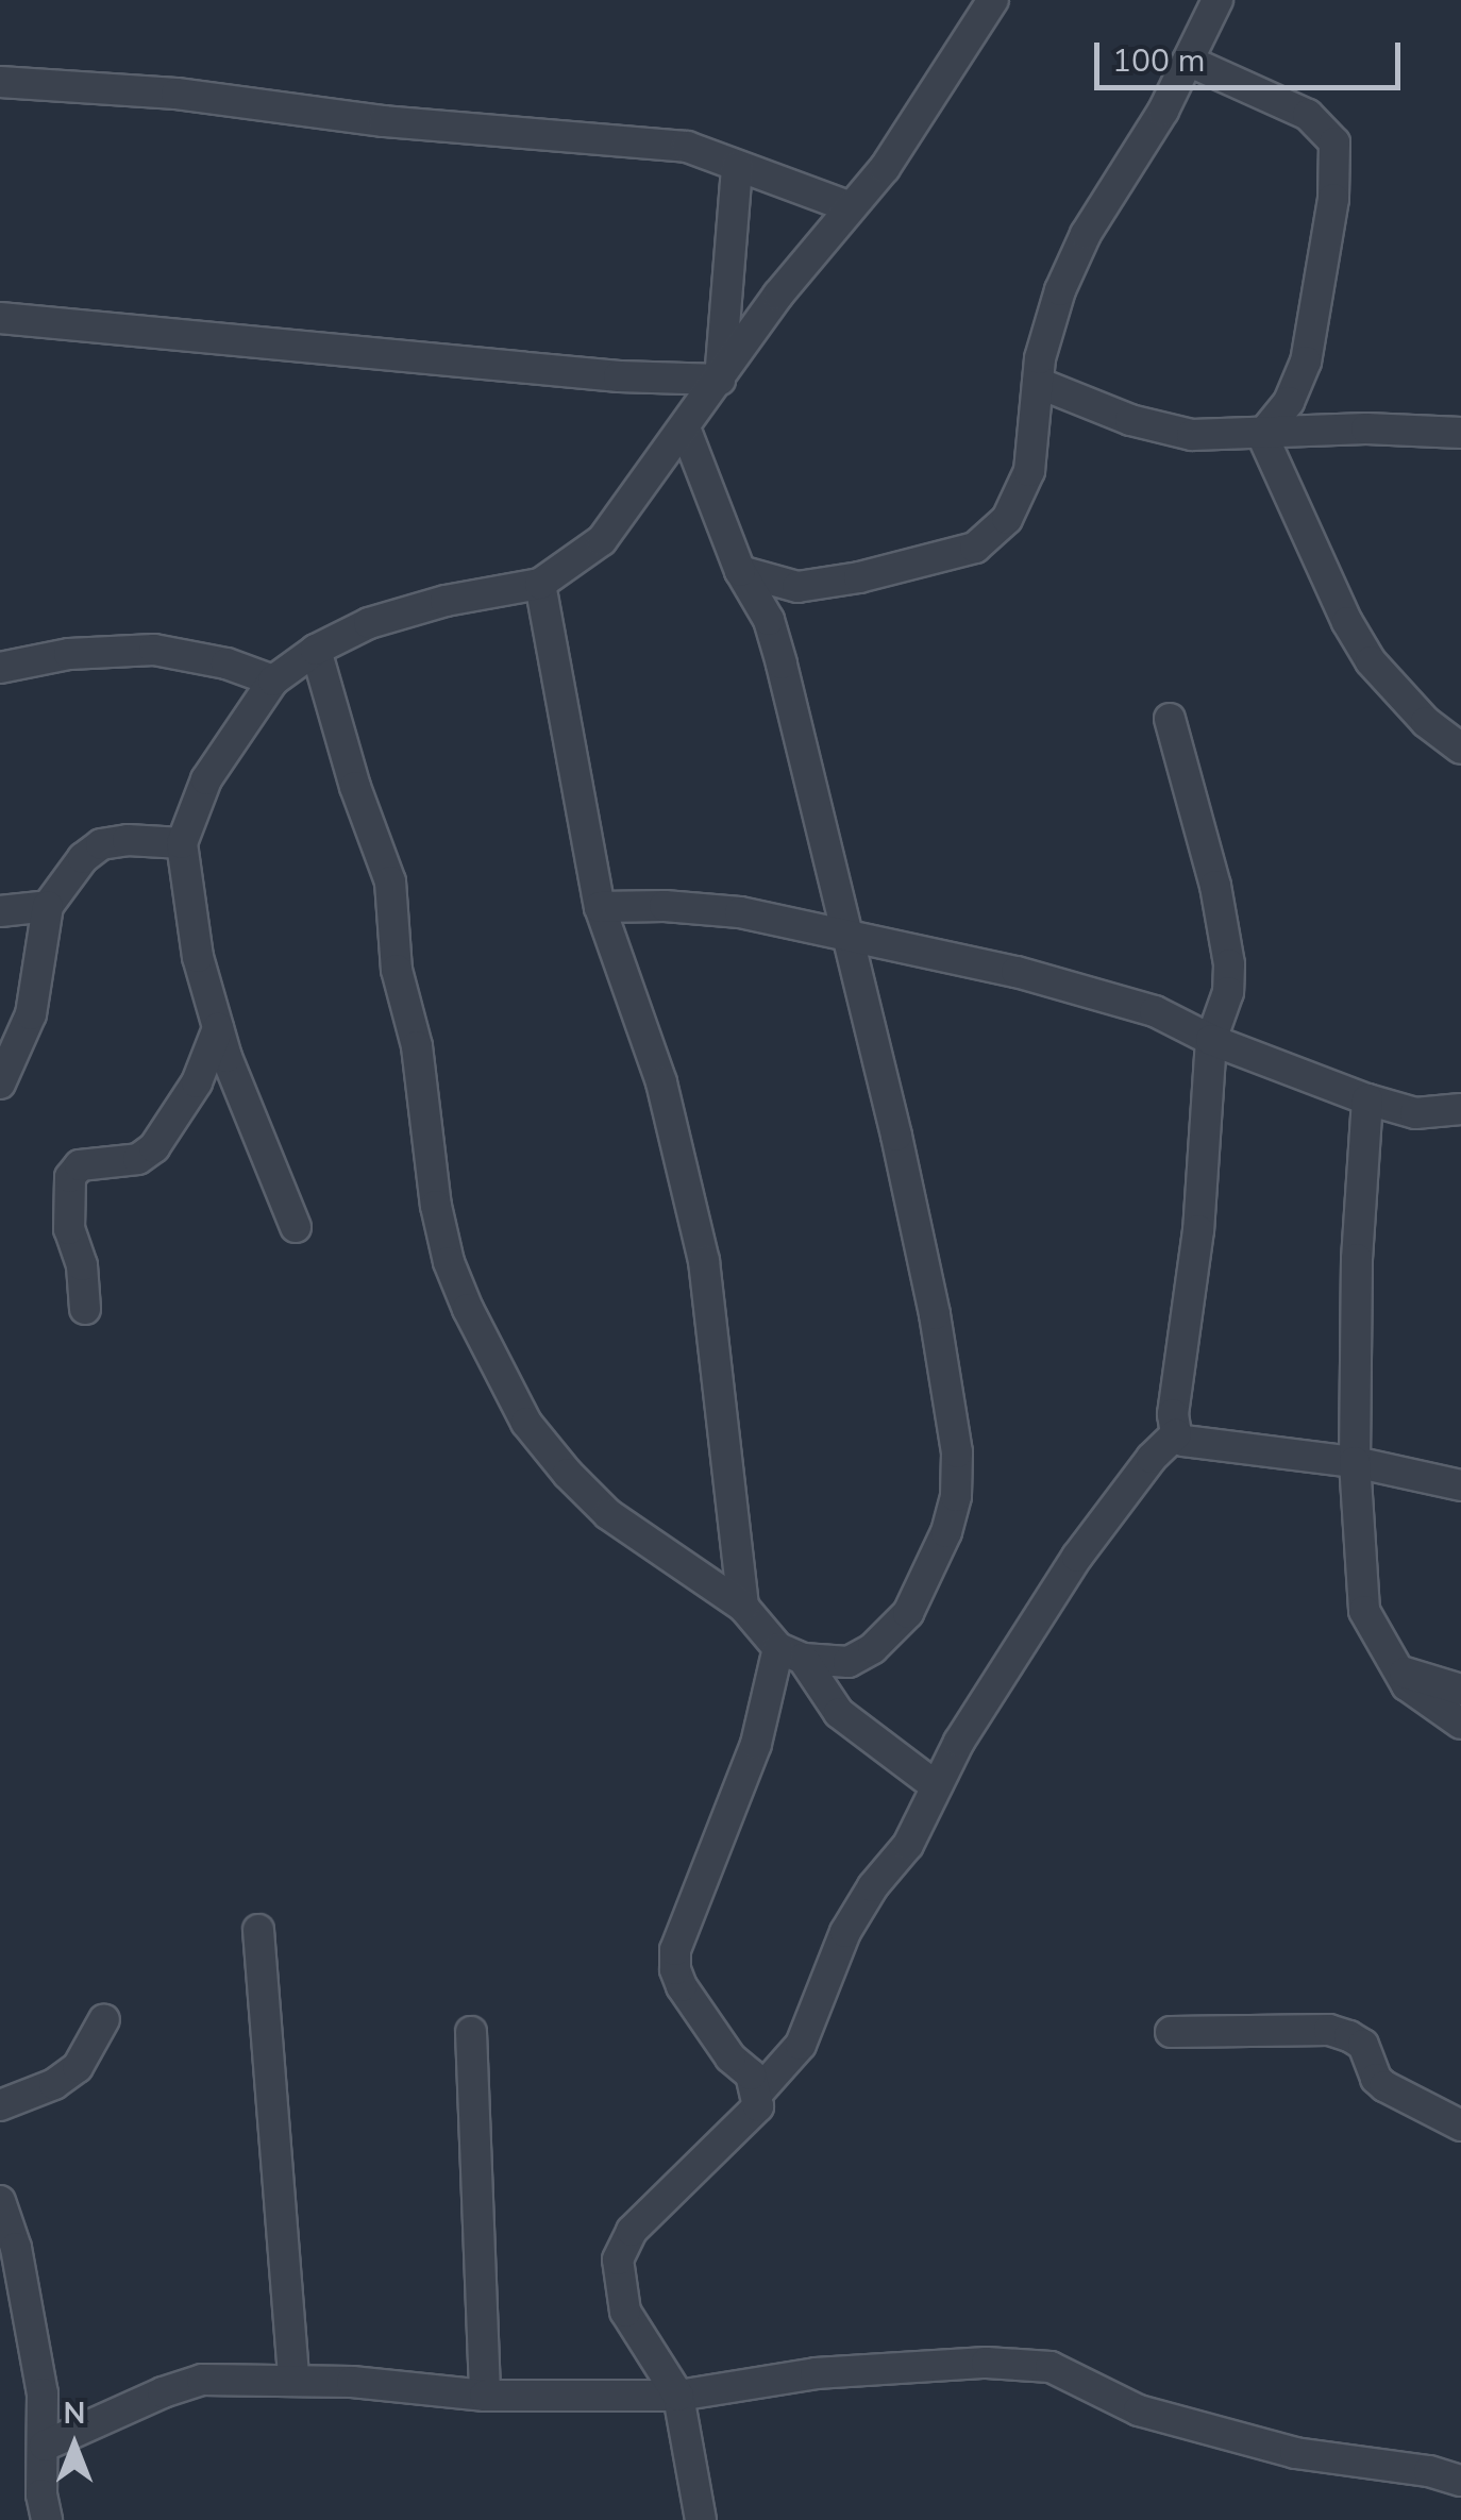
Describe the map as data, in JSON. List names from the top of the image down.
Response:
{
  "scale_bar": "100 m",
  "north": "top"
}
